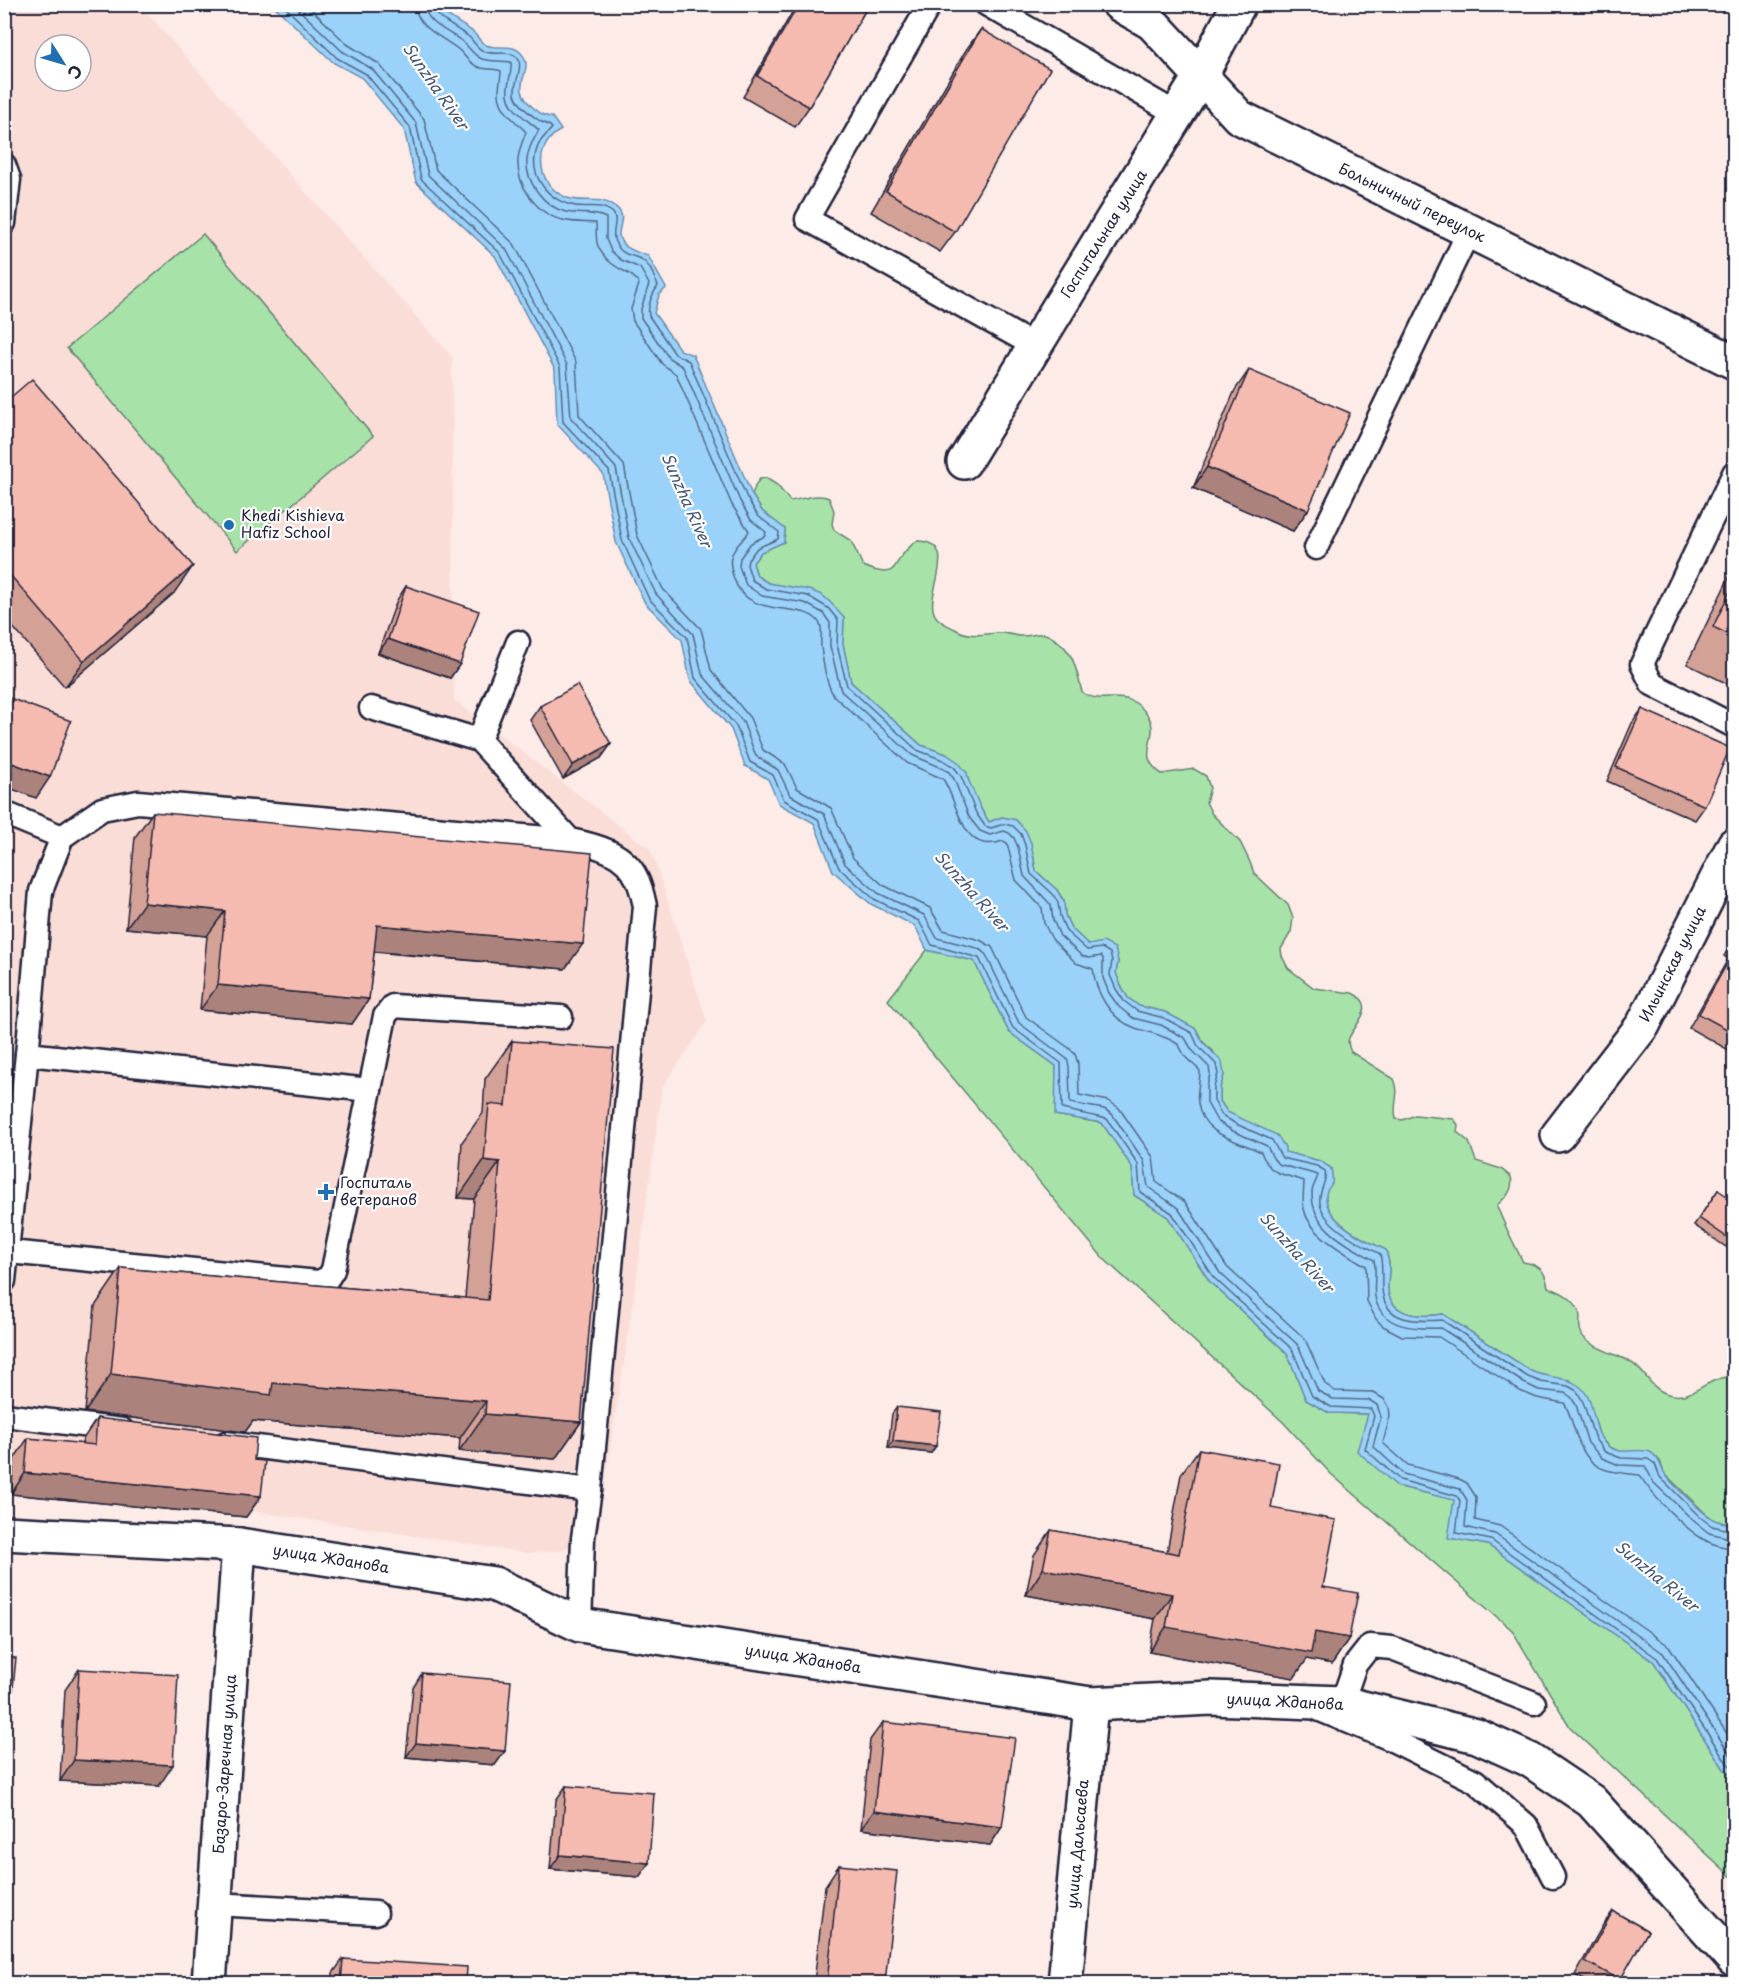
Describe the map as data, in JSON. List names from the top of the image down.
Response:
{
  "streets": {
    "street": [
      "Больничный переулок",
      "Госпитальная улица",
      "Ильинская улица",
      "улица Жданова",
      "Базаро-Заречная улица",
      "улица Дальсаева"
    ]
  },
  "crossings": [
    ["Больничный переулок", "Госпитальная улица"],
    ["улица Жданова", "Базаро-Заречная улица"],
    ["улица Жданова", "улица Дальсаева"]
  ],
  "water": ["Sunzha River"],
  "places": {
    "other": ["Khedi Kishieva Hafiz School"],
    "health": ["Госпиталь ветеранов"]
  },
  "north": "bottom right"
}
